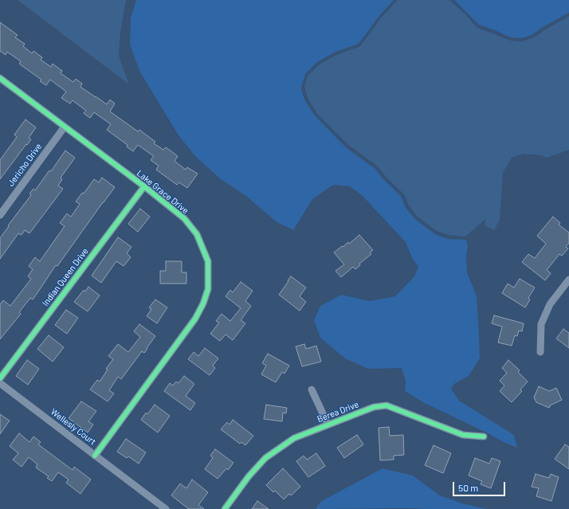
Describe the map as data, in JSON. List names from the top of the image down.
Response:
{
  "streets": {
    "street": [
      "Jericho Drive",
      "Lake Grace Drive",
      "Indian Queen Drive",
      "Berea Drive",
      "Wellesly Court"
    ]
  },
  "crossings": [
    ["Jericho Drive", "Lake Grace Drive"],
    ["Lake Grace Drive", "Indian Queen Drive"],
    ["Lake Grace Drive", "Wellesly Court"]
  ],
  "scale_bar": "50 m"
}
